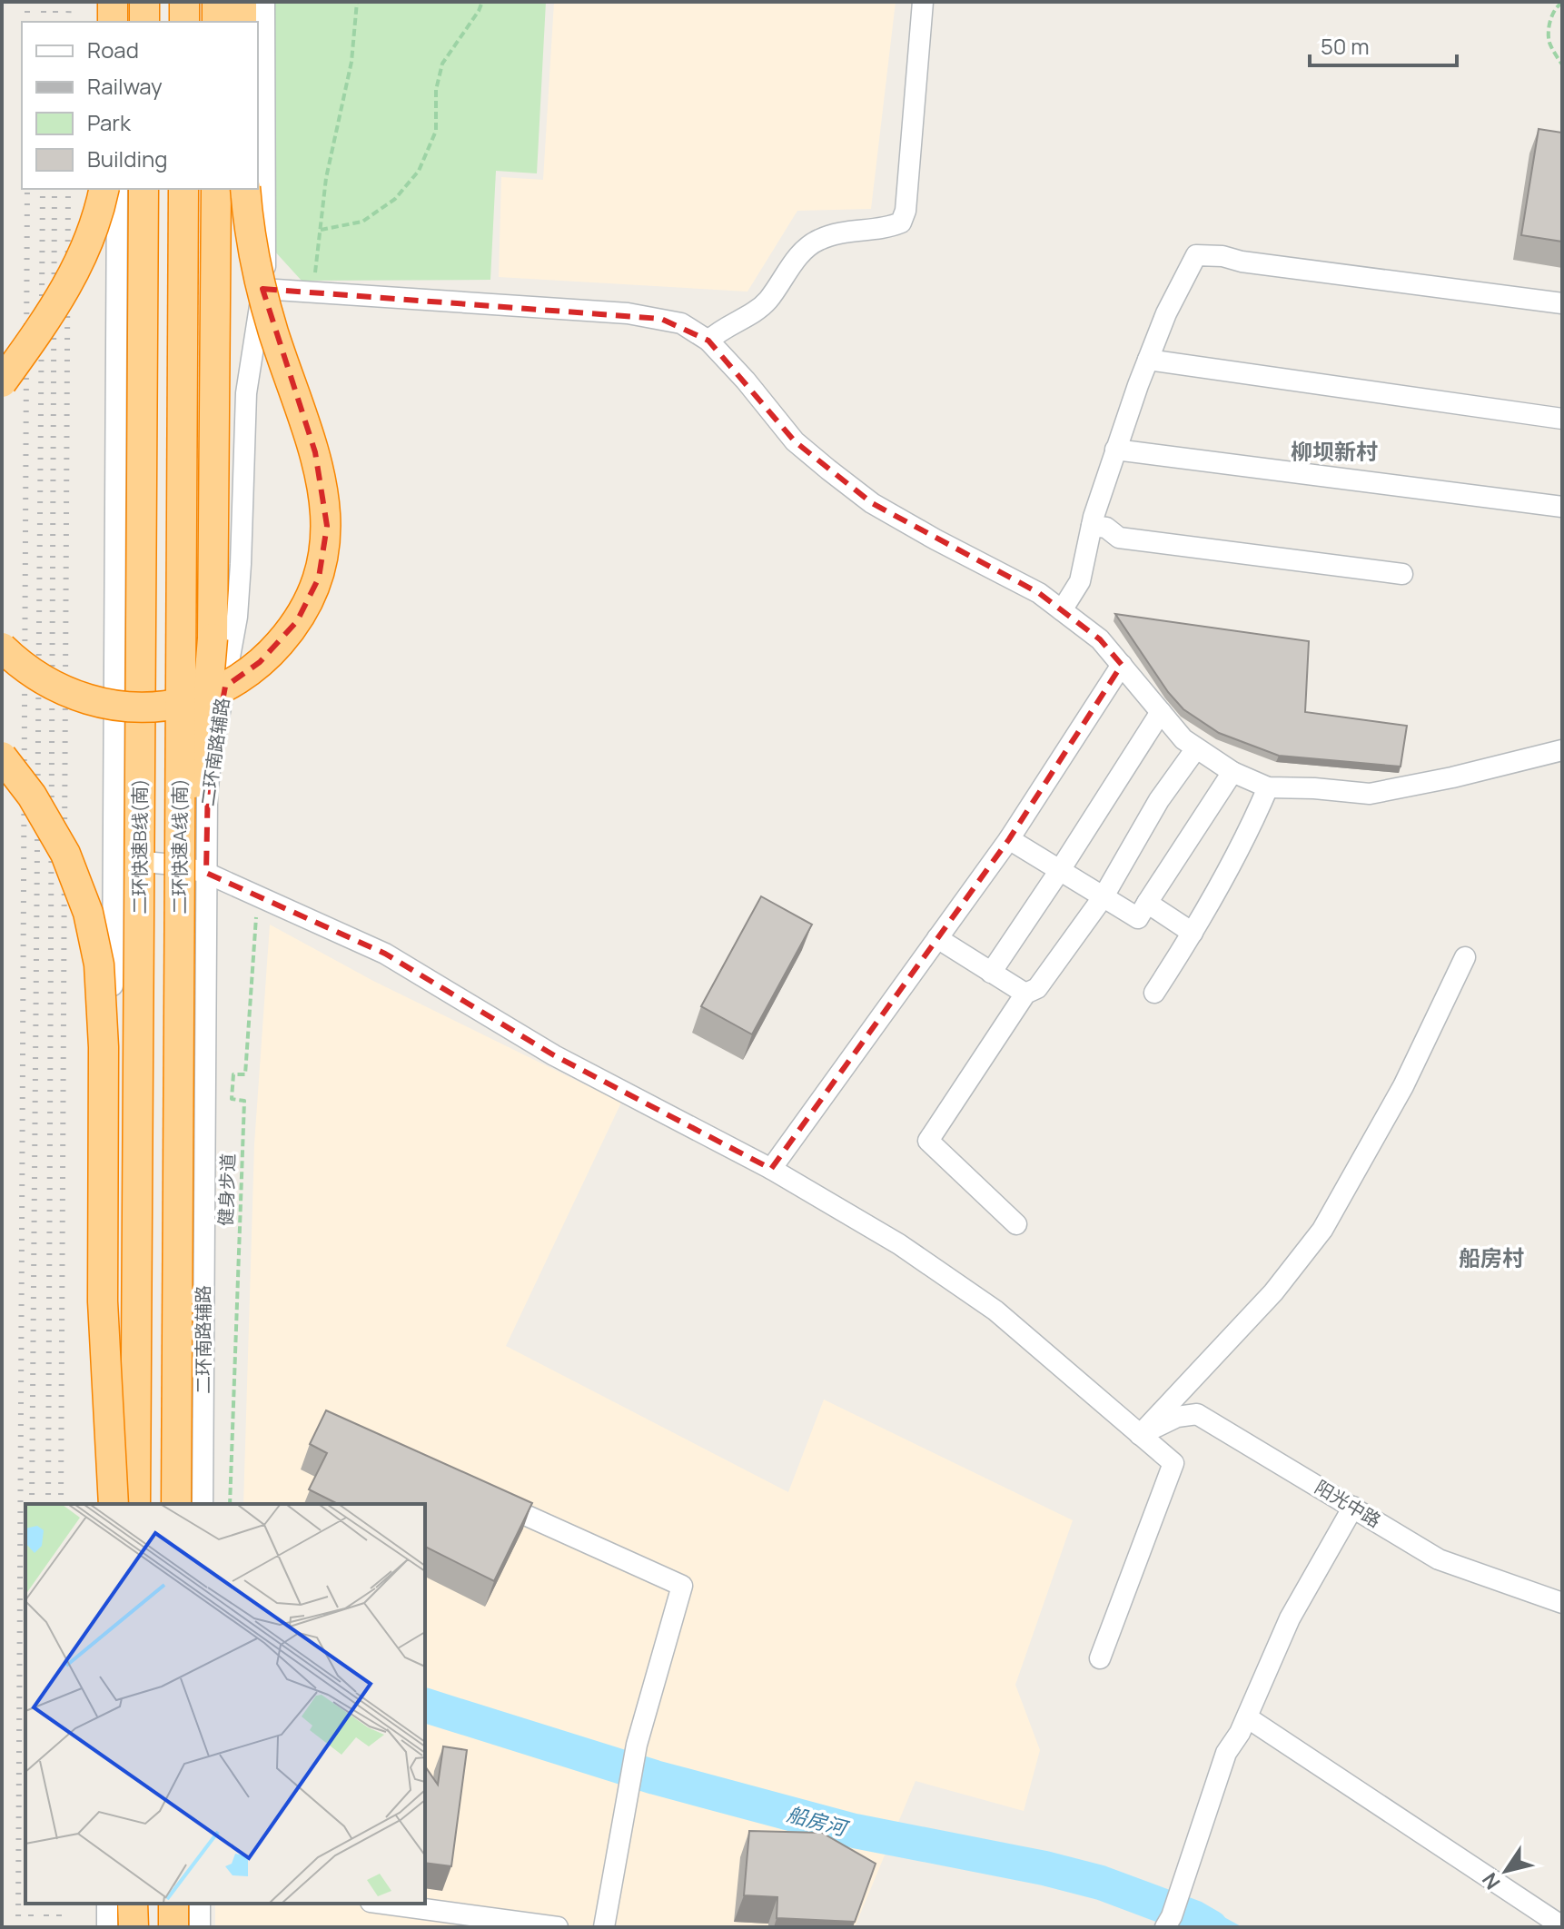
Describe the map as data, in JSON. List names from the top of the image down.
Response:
{
  "streets": {
    "highway": ["二环快速B线(南)", "二环快速A线(南)"],
    "street": ["二环南路辅路", "阳光中路"],
    "path": ["健身步道"]
  },
  "districts": ["柳坝新村", "船房村"],
  "water": ["船房河"],
  "legend": [
    "Road",
    "Railway",
    "Park",
    "Building"
  ],
  "scale_bar": "50 m",
  "north": "bottom left"
}
